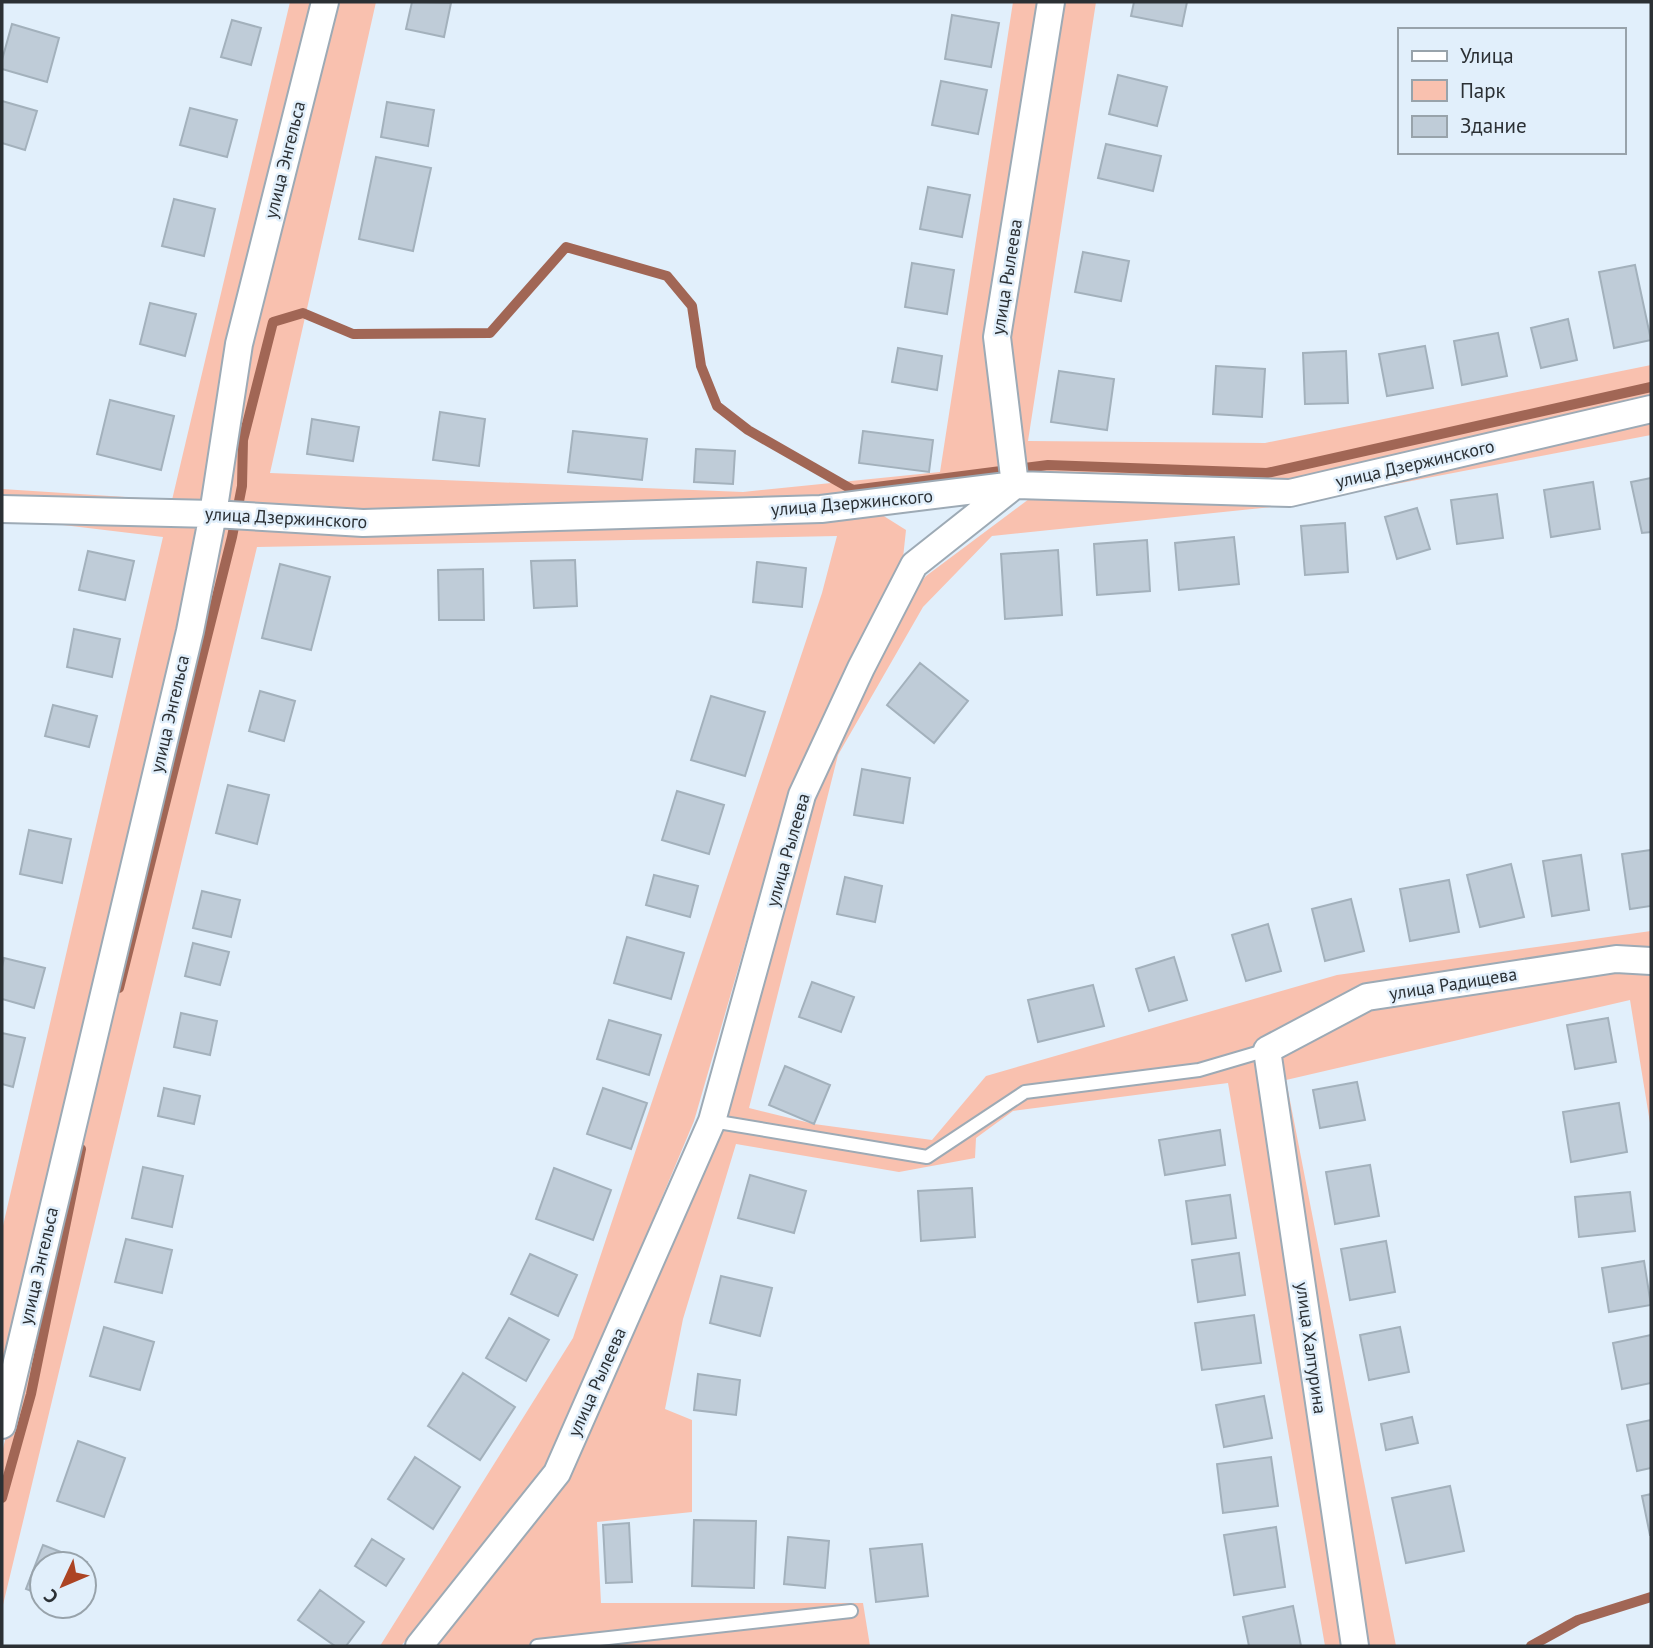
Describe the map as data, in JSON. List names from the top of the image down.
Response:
{
  "streets": {
    "street": [
      "улица Энгельса",
      "улица Рылеева",
      "улица Дзержинского",
      "улица Радищева",
      "улица Халтурина"
    ]
  },
  "crossings": [
    ["улица Энгельса", "улица Дзержинского"],
    ["улица Рылеева", "улица Дзержинского"],
    ["улица Радищева", "улица Халтурина"]
  ],
  "legend": ["Улица", "Парк", "Здание"],
  "north": "bottom left"
}
